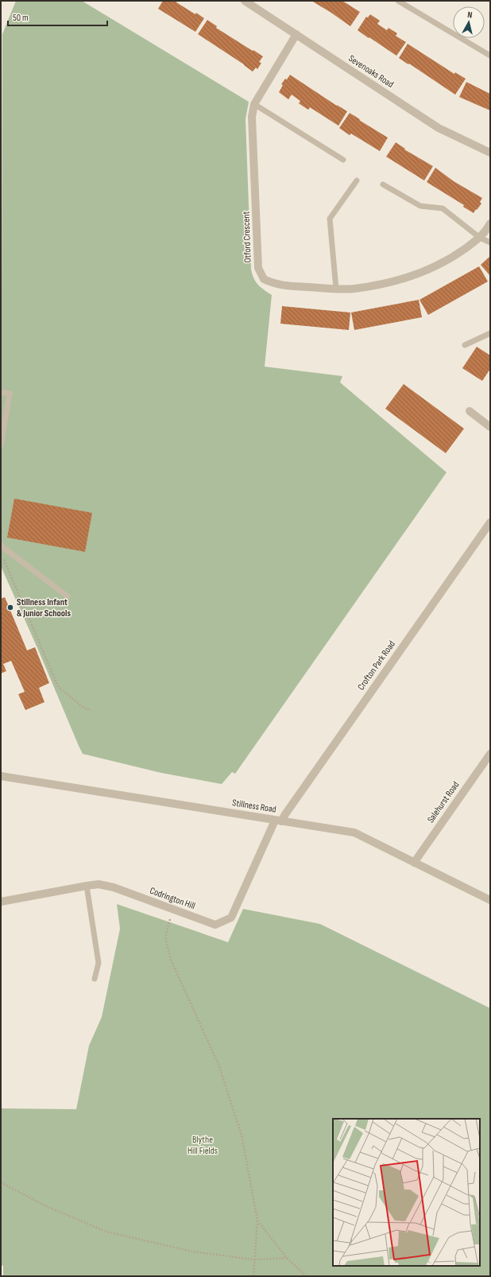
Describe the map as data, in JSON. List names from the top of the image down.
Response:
{
  "streets": {
    "street": [
      "Sevenoaks Road",
      "Otford Crescent",
      "Crofton Park Road",
      "Salehurst Road",
      "Stillness Road",
      "Codrington Hill"
    ]
  },
  "crossings": [
    ["Sevenoaks Road", "Otford Crescent"],
    ["Crofton Park Road", "Stillness Road"],
    ["Crofton Park Road", "Codrington Hill"],
    ["Salehurst Road", "Stillness Road"],
    ["Stillness Road", "Codrington Hill"]
  ],
  "parks": ["Blythe Hill Fields"],
  "places": ["Stillness Infant & Junior Schools"],
  "scale_bar": "50 m",
  "north": "top"
}
